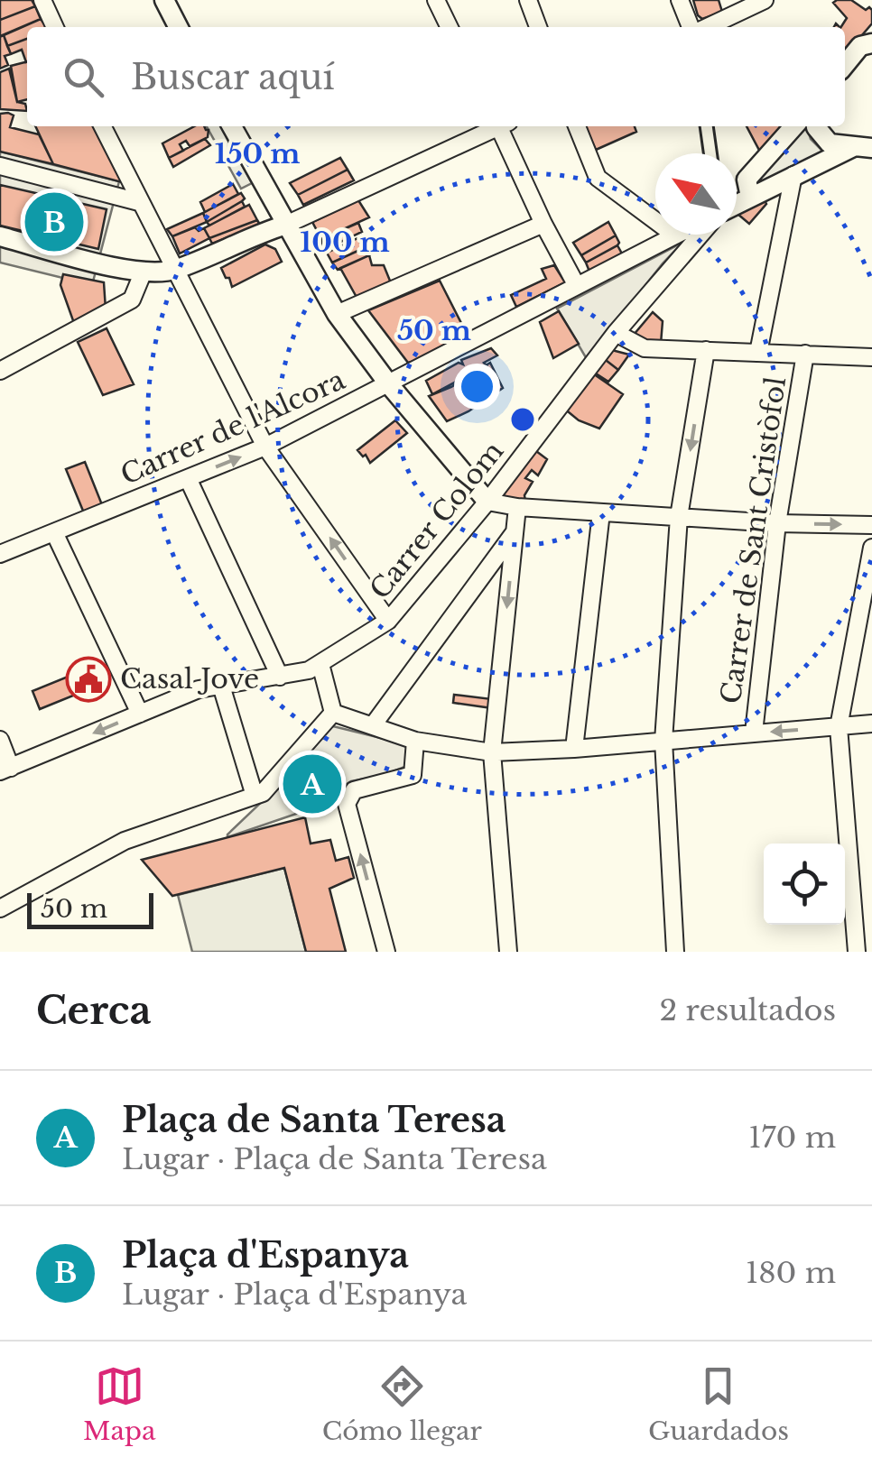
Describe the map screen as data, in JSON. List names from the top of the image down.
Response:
{
  "streets": {
    "street": ["Carrer de l'Alcora", "Carrer Colom", "Carrer de Sant Cristòfol"]
  },
  "places": {
    "public building": ["Casal Jove"]
  },
  "scale_bar": "50 m",
  "north": "top left",
  "page": {
    "search": "Buscar aquí",
    "pins": ["B", "A"],
    "scale": "50 m",
    "heading": ["Cerca", "2 resultados"],
    "list": [
      {
        "mark": "A",
        "name": "Plaça de Santa Teresa",
        "note": "Lugar · Plaça de Santa Teresa",
        "value": "170 m"
      },
      {
        "mark": "B",
        "name": "Plaça d'Espanya",
        "note": "Lugar · Plaça d'Espanya",
        "value": "180 m"
      }
    ],
    "nav": ["Mapa", "Cómo llegar", "Guardados"]
  },
  "rings": ["150 m", "100 m", "50 m"]
}
